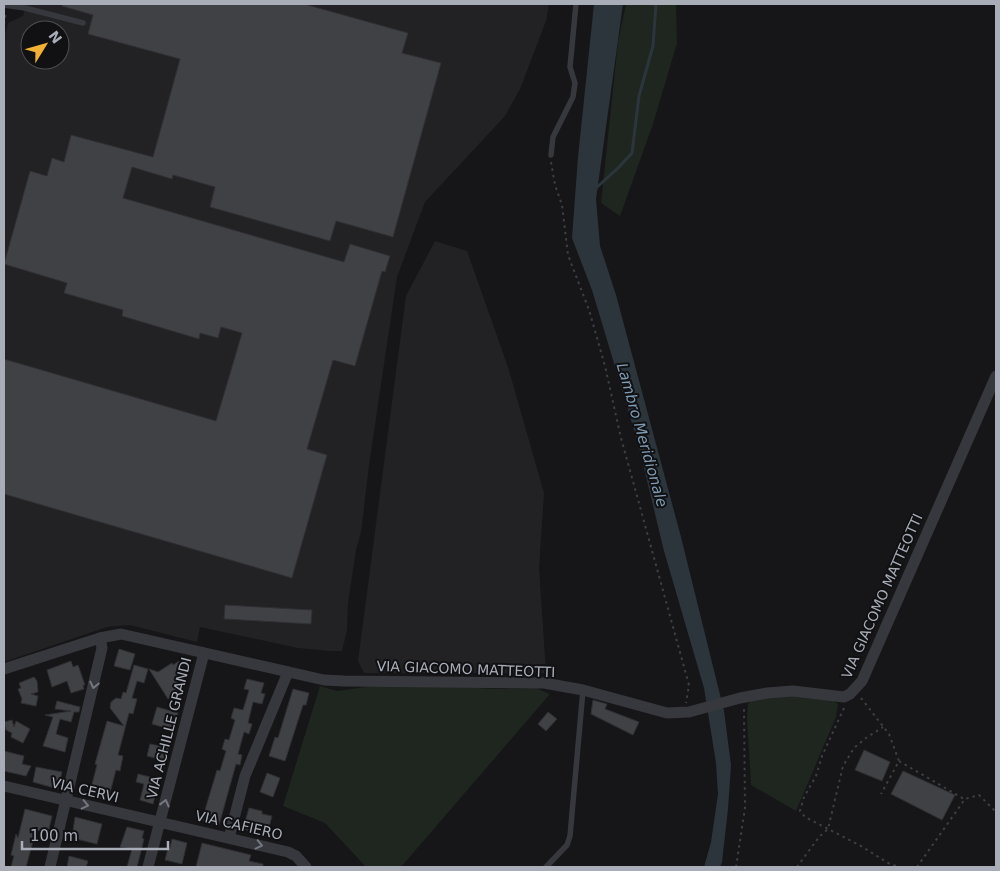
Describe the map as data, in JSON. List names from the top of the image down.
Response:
{
  "streets": {
    "street": [
      "VIA GIACOMO MATTEOTTI",
      "VIA ACHILLE GRANDI",
      "VIA CERVI",
      "VIA CAFIERO"
    ]
  },
  "crossings": [
    ["VIA GIACOMO MATTEOTTI", "VIA ACHILLE GRANDI"],
    ["VIA ACHILLE GRANDI", "VIA CERVI"],
    ["VIA ACHILLE GRANDI", "VIA CAFIERO"],
    ["VIA CERVI", "VIA CAFIERO"]
  ],
  "one_way": ["VIA CERVI", "VIA CAFIERO"],
  "water": ["Lambro Meridionale"],
  "scale_bar": "100 m",
  "north": "top right"
}
